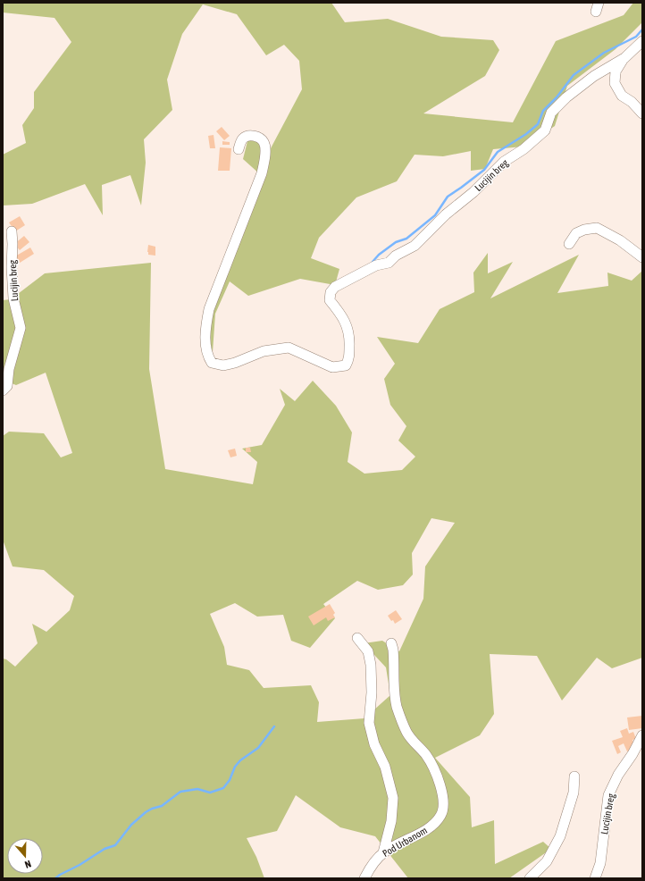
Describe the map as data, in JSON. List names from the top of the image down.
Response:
{
  "streets": {
    "street": ["Lucijin breg", "Pod Urbanom"]
  },
  "north": "bottom"
}
